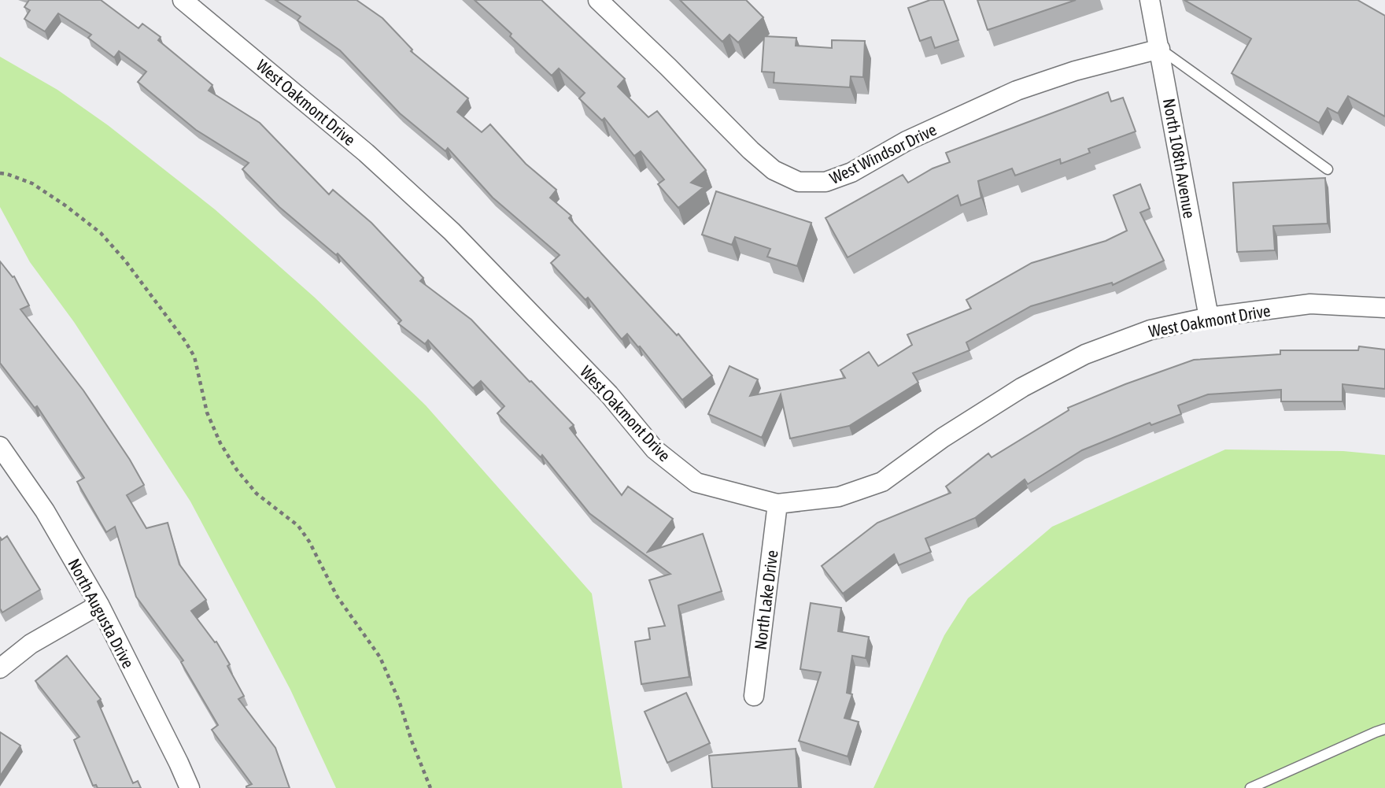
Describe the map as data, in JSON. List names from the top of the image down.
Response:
{
  "streets": {
    "street": [
      "West Oakmont Drive",
      "West Windsor Drive",
      "North 108th Avenue",
      "North Lake Drive",
      "North Augusta Drive"
    ]
  },
  "crossings": [
    ["West Oakmont Drive", "North 108th Avenue"],
    ["West Oakmont Drive", "North Lake Drive"],
    ["West Windsor Drive", "North 108th Avenue"]
  ]
}
